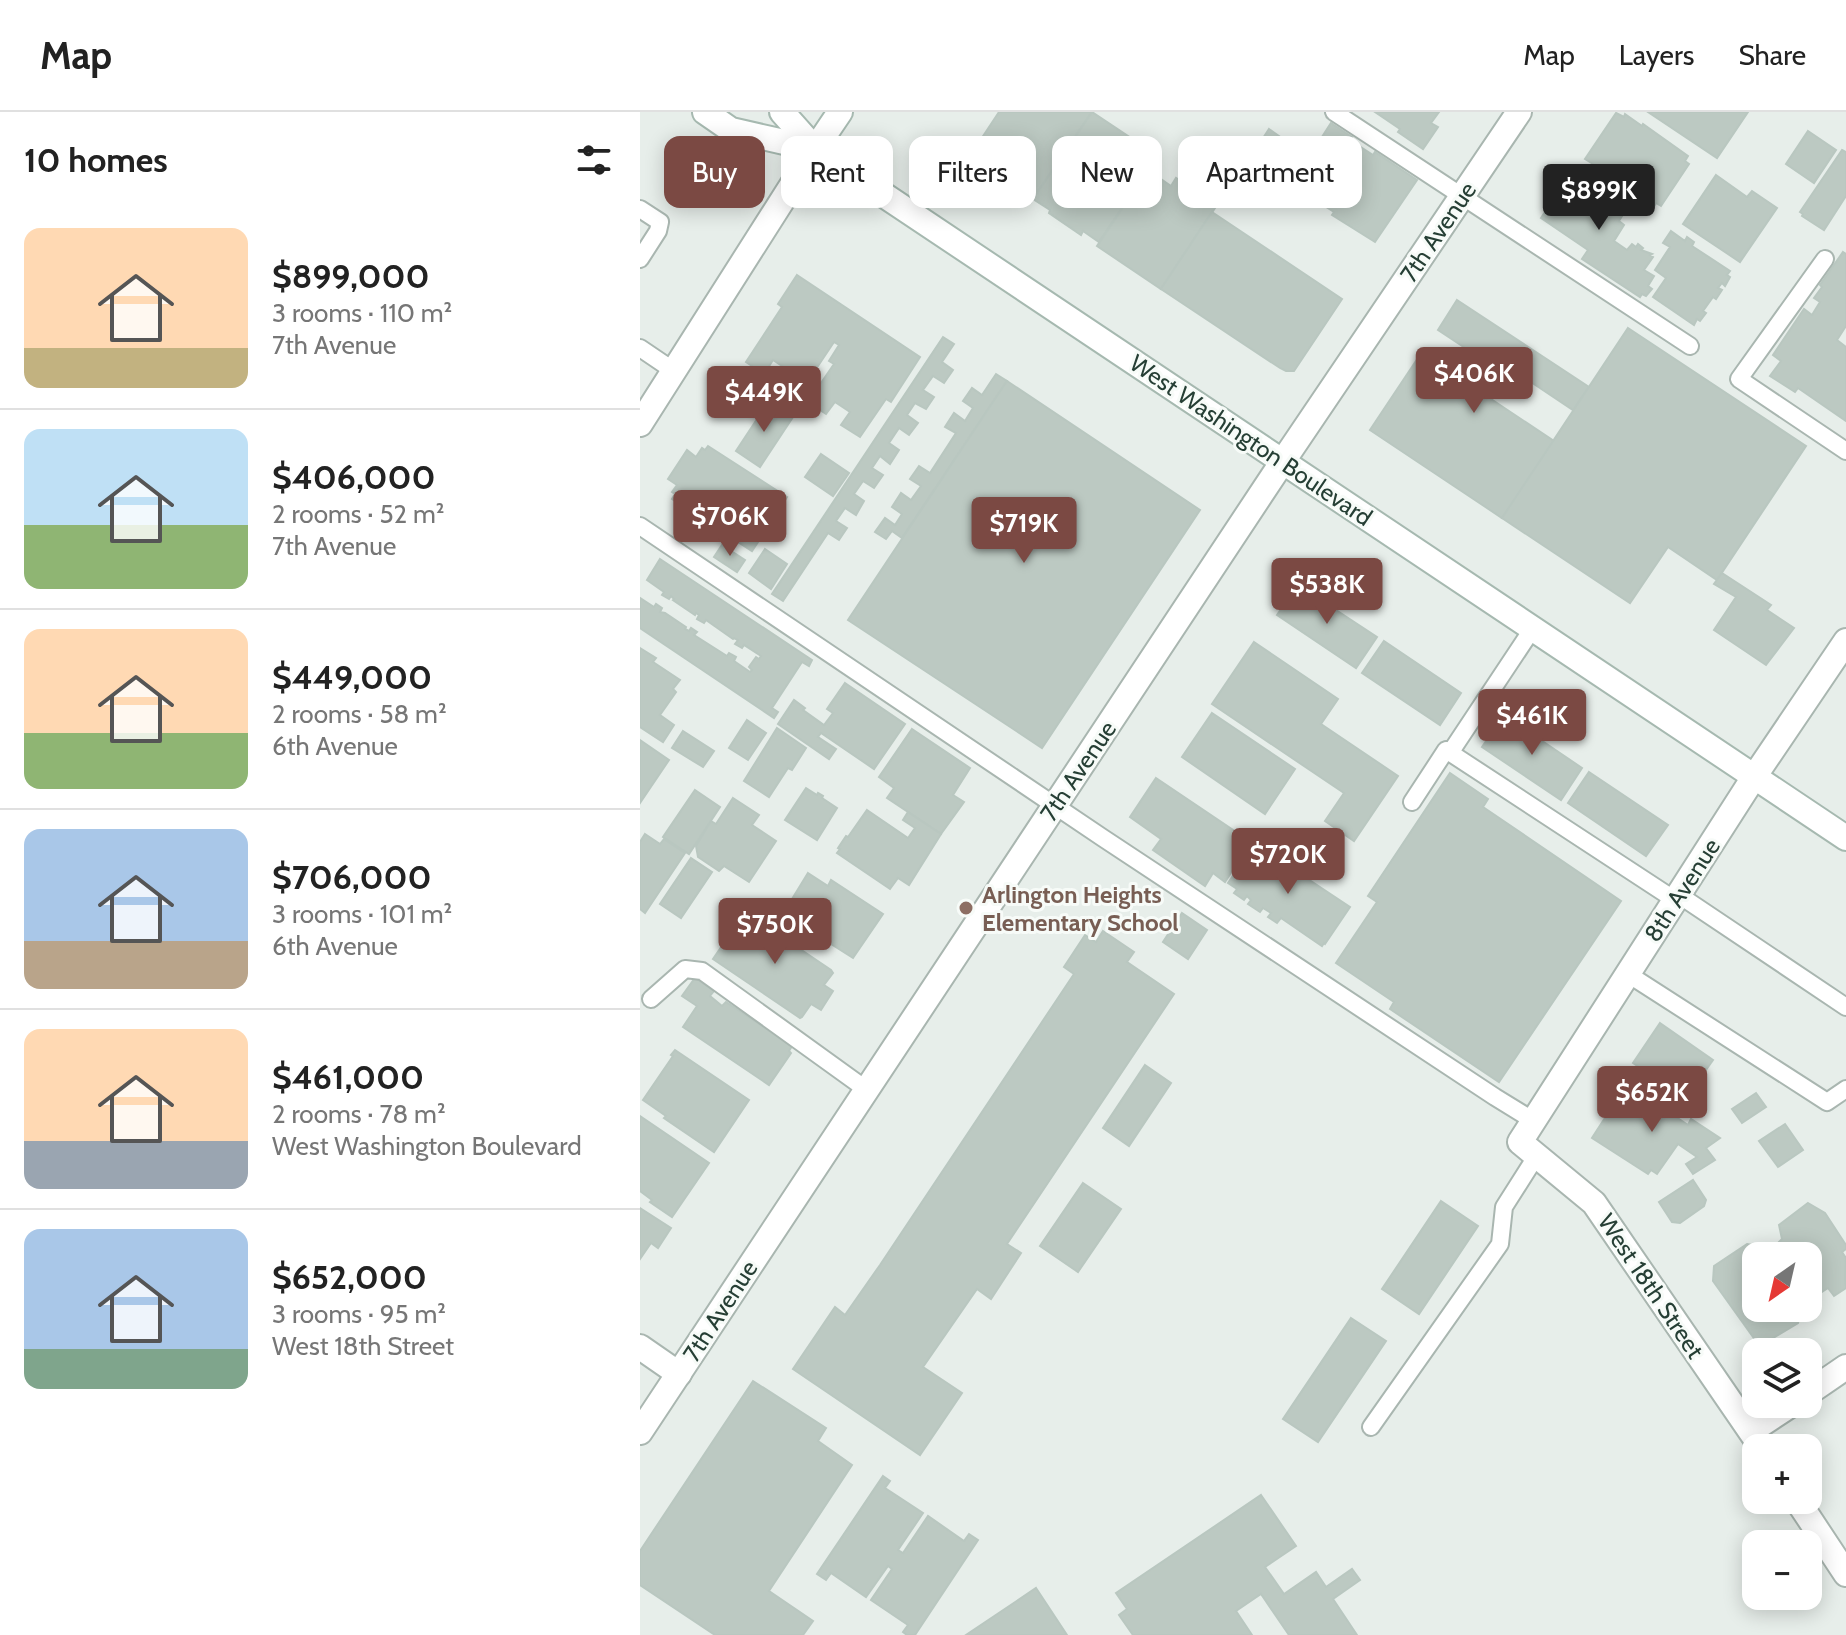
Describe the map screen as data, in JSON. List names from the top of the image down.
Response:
{
  "streets": {
    "street": [
      "7th Avenue",
      "West Washington Boulevard",
      "8th Avenue",
      "West 18th Street"
    ]
  },
  "crossings": [
    ["7th Avenue", "West Washington Boulevard"],
    ["West Washington Boulevard", "8th Avenue"],
    ["8th Avenue", "West 18th Street"]
  ],
  "places": ["Arlington Heights Elementary School"],
  "north": "bottom left",
  "page": {
    "header": "Map",
    "nav": ["Map", "Layers", "Share"],
    "heading": "10 homes",
    "chip": [
      "Buy",
      "Rent",
      "Filters",
      "New",
      "Apartment"
    ],
    "price": [
      "$899K",
      "$406K",
      "$449K",
      "$706K",
      "$719K",
      "$538K",
      "$461K",
      "$720K",
      "$750K",
      "$652K"
    ],
    "list": [
      {
        "name": "$899,000",
        "note": "3 rooms · 110 m² · 7th Avenue"
      },
      {
        "name": "$406,000",
        "note": "2 rooms · 52 m² · 7th Avenue"
      },
      {
        "name": "$449,000",
        "note": "2 rooms · 58 m² · 6th Avenue"
      },
      {
        "name": "$706,000",
        "note": "3 rooms · 101 m² · 6th Avenue"
      },
      {
        "name": "$461,000",
        "note": "2 rooms · 78 m² · West Washington Boulevard"
      },
      {
        "name": "$652,000",
        "note": "3 rooms · 95 m² · West 18th Street"
      }
    ],
    "map_buttons": ["+", "−"]
  }
}
